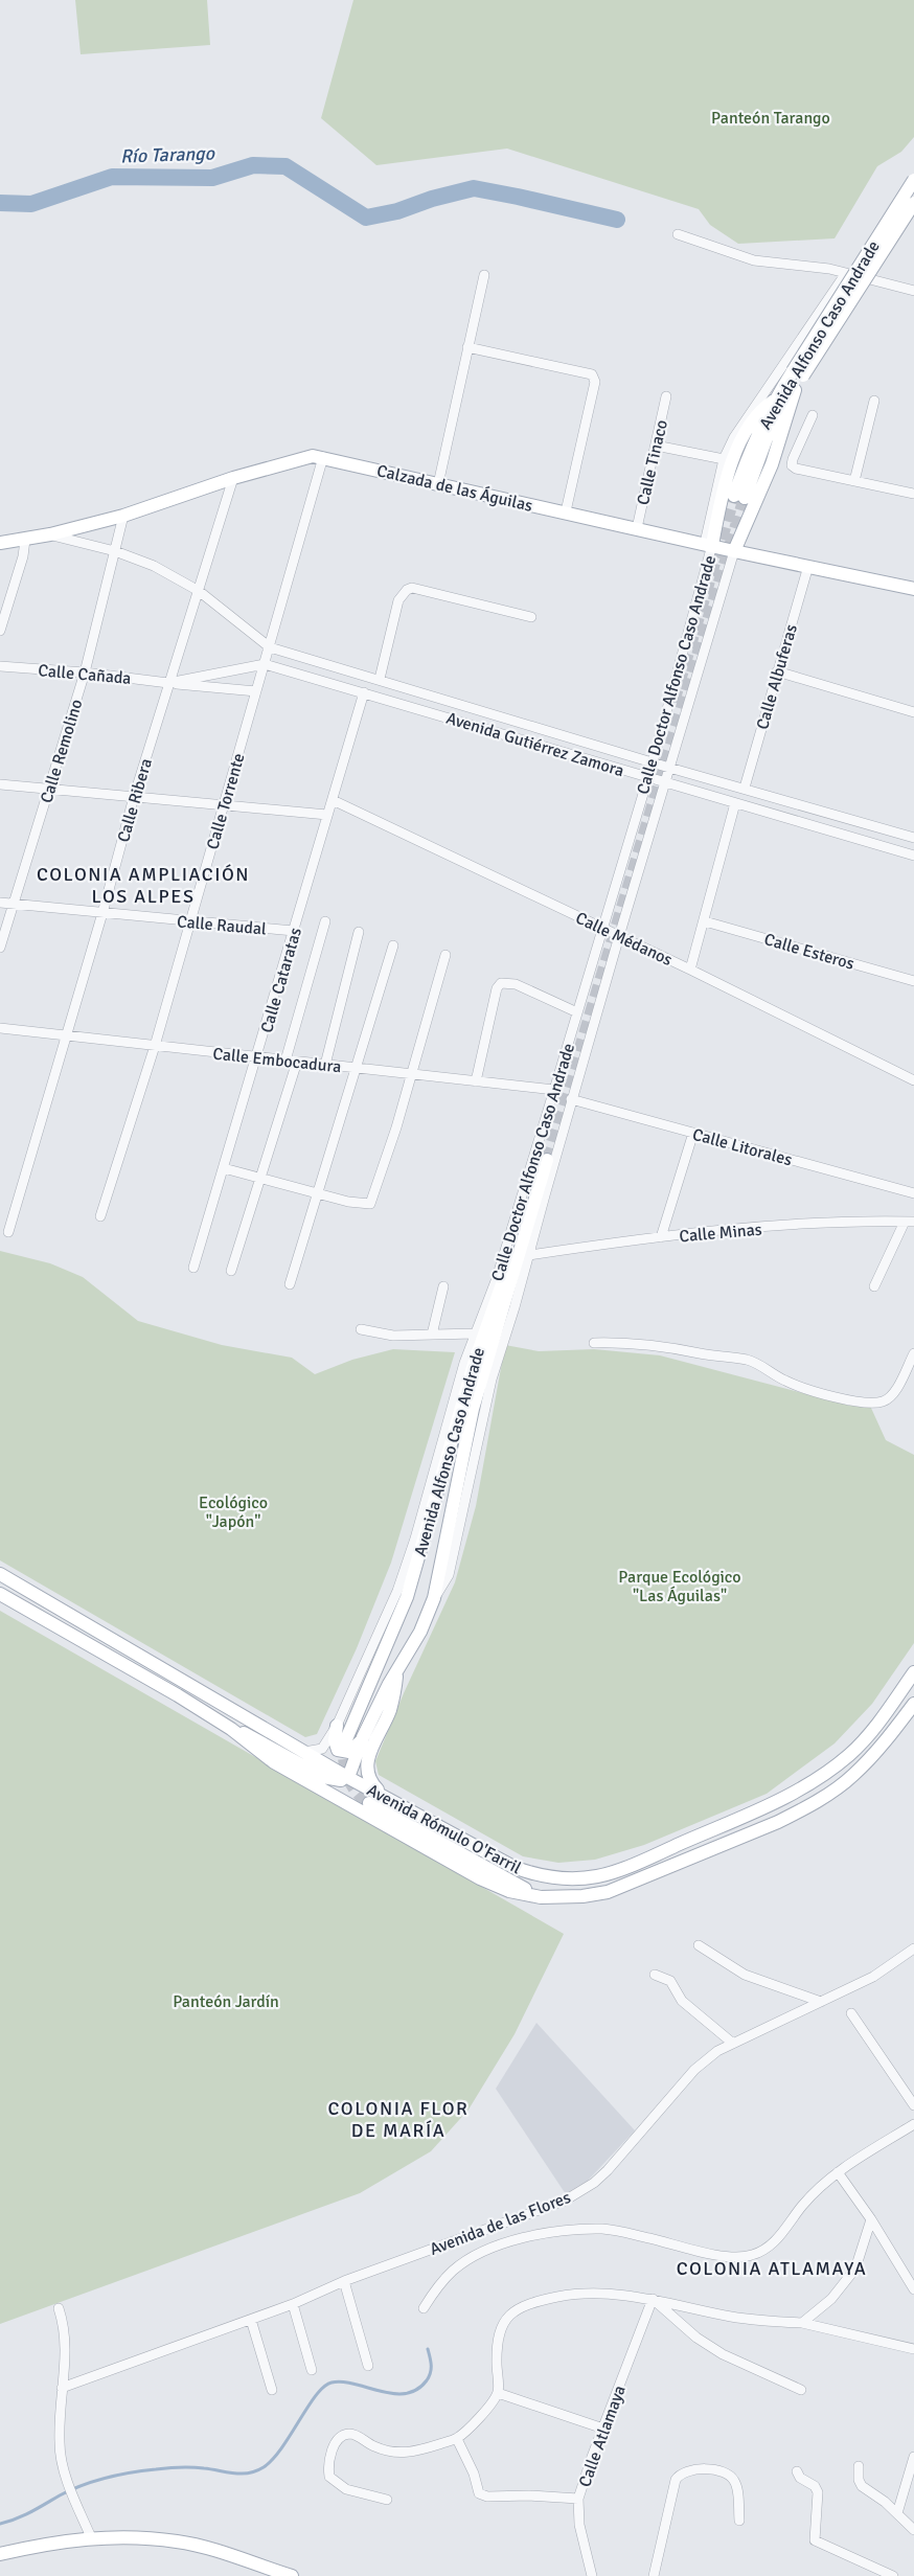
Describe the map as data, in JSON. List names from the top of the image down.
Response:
{
  "streets": {
    "main road": ["Avenida Alfonso Caso Andrade", "Calzada de las Águilas", "Avenida Rómulo O'Farril"],
    "street": [
      "Calle Tinaco",
      "Calle Cañada",
      "Calle Doctor Alfonso Caso Andrade",
      "Calle Albuferas",
      "Avenida Gutiérrez Zamora",
      "Calle Remolino",
      "Calle Ribera",
      "Calle Torrente",
      "Calle Raudal",
      "Calle Médanos",
      "Calle Esteros",
      "Calle Cataratas",
      "Calle Embocadura",
      "Calle Litorales",
      "Calle Minas",
      "Avenida de las Flores",
      "Calle Atlamaya"
    ]
  },
  "crossings": [
    ["Avenida Alfonso Caso Andrade", "Calzada de las Águilas"],
    ["Avenida Alfonso Caso Andrade", "Calle Doctor Alfonso Caso Andrade"],
    ["Avenida Alfonso Caso Andrade", "Avenida Rómulo O'Farril"],
    ["Calle Tinaco", "Calzada de las Águilas"],
    ["Calzada de las Águilas", "Calle Doctor Alfonso Caso Andrade"],
    ["Calzada de las Águilas", "Calle Albuferas"],
    ["Calzada de las Águilas", "Calle Remolino"],
    ["Calzada de las Águilas", "Calle Ribera"],
    ["Calzada de las Águilas", "Calle Torrente"],
    ["Calle Cañada", "Avenida Gutiérrez Zamora"],
    ["Calle Cañada", "Calle Remolino"],
    ["Calle Cañada", "Calle Ribera"],
    ["Calle Cañada", "Calle Torrente"],
    ["Calle Doctor Alfonso Caso Andrade", "Avenida Gutiérrez Zamora"],
    ["Calle Doctor Alfonso Caso Andrade", "Calle Médanos"],
    ["Calle Doctor Alfonso Caso Andrade", "Calle Embocadura"],
    ["Calle Doctor Alfonso Caso Andrade", "Calle Litorales"],
    ["Calle Doctor Alfonso Caso Andrade", "Calle Minas"],
    ["Calle Doctor Alfonso Caso Andrade", "Avenida Rómulo O'Farril"],
    ["Calle Albuferas", "Avenida Gutiérrez Zamora"],
    ["Avenida Gutiérrez Zamora", "Calle Torrente"],
    ["Avenida Gutiérrez Zamora", "Calle Cataratas"],
    ["Calle Remolino", "Calle Raudal"],
    ["Calle Ribera", "Calle Raudal"],
    ["Calle Ribera", "Calle Embocadura"],
    ["Calle Torrente", "Calle Raudal"],
    ["Calle Torrente", "Calle Embocadura"],
    ["Calle Raudal", "Calle Cataratas"],
    ["Calle Médanos", "Calle Cataratas"],
    ["Calle Cataratas", "Calle Embocadura"]
  ],
  "districts": ["COLONIA AMPLIACIÓN LOS ALPES", "COLONIA FLOR DE MARÍA", "COLONIA ATLAMAYA"],
  "water": ["Río Tarango"],
  "parks": [
    "Panteón Tarango",
    "Ecológico \"Japón\"",
    "Parque Ecológico \"Las Águilas\"",
    "Panteón Jardín"
  ]
}
